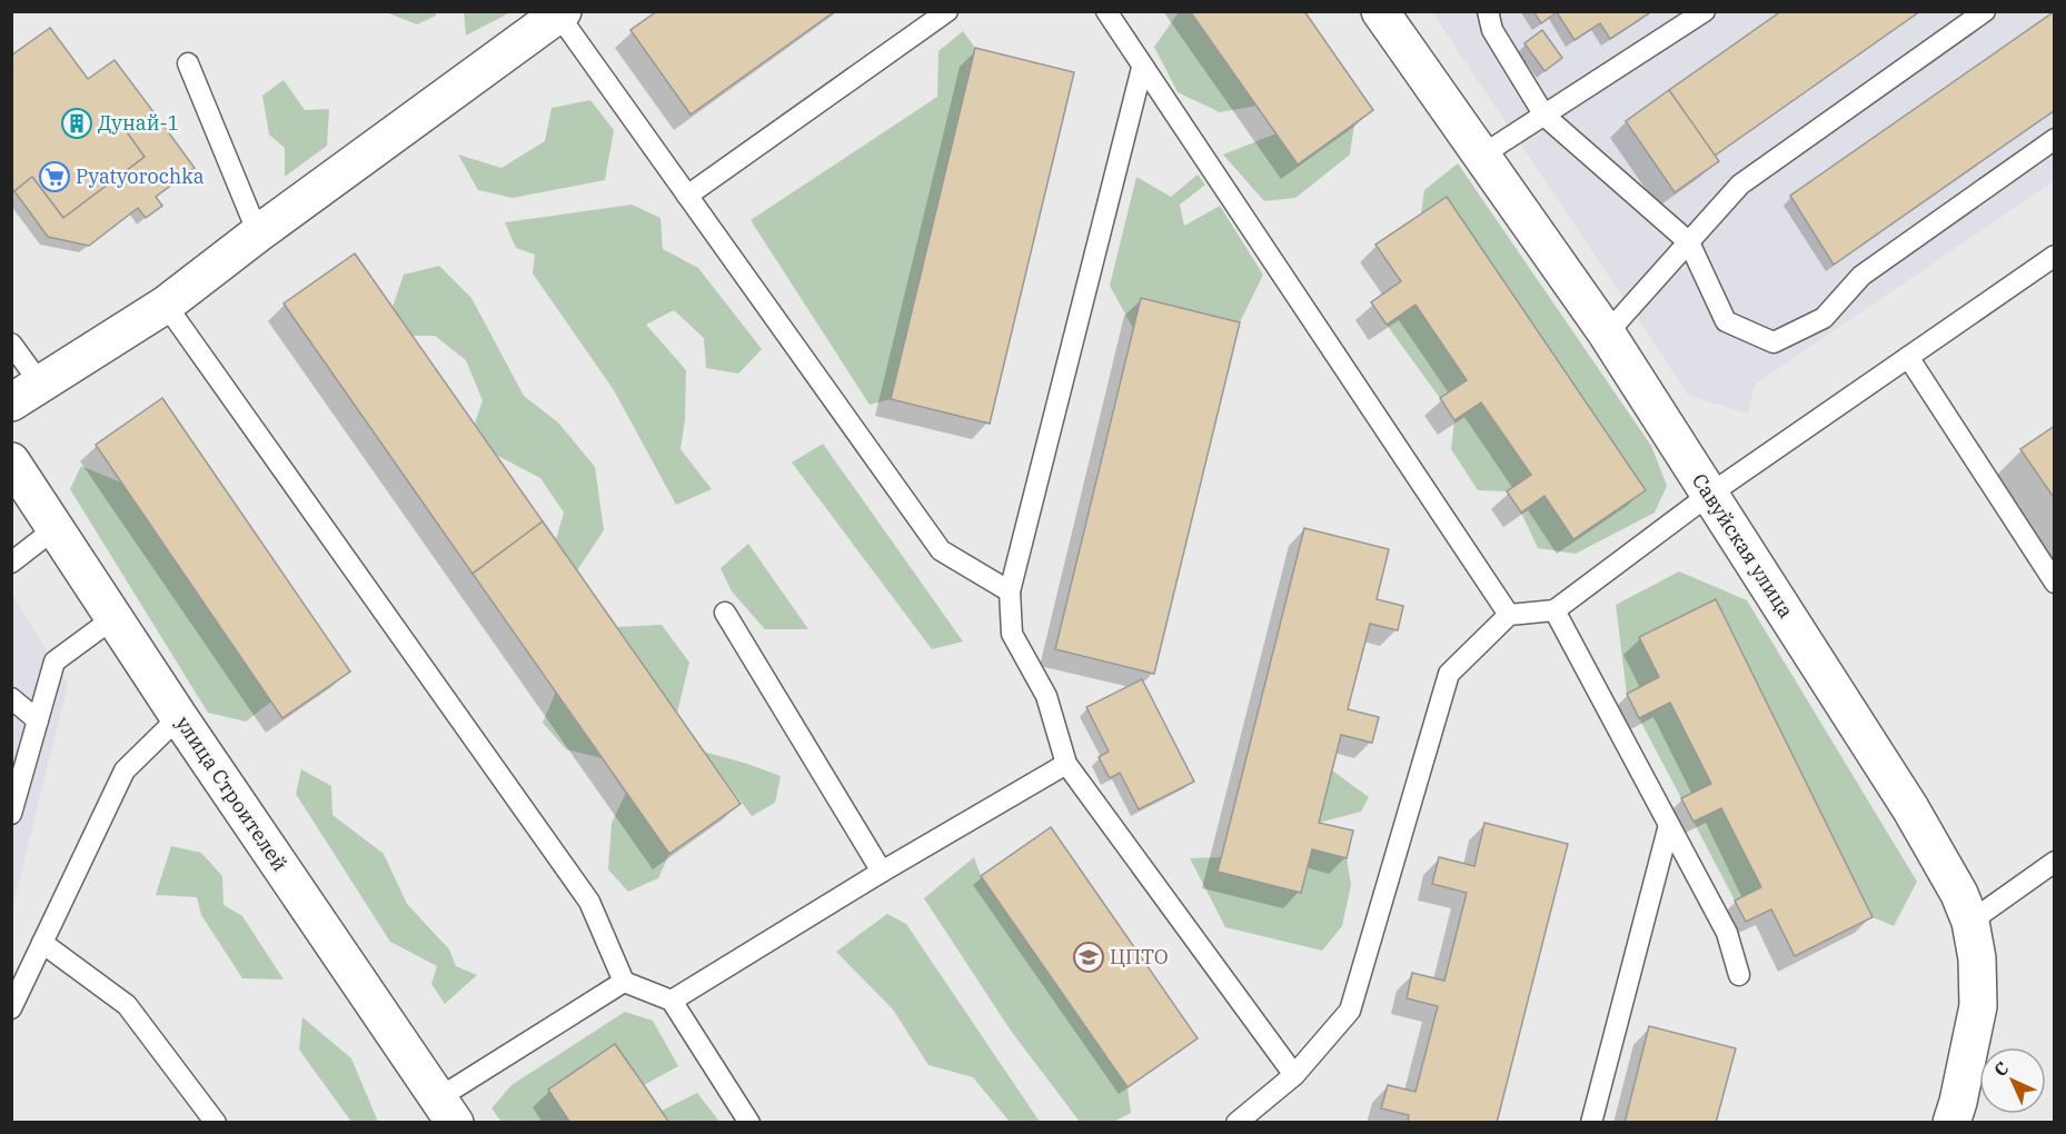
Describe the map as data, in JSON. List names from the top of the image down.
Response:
{
  "streets": {
    "street": ["Савуйская улица", "улица Строителей"]
  },
  "places": {
    "building": ["Дунай-1"],
    "supermarket": ["Pyatyorochka"],
    "school or university": ["ЦПТО"]
  },
  "north": "top left"
}
